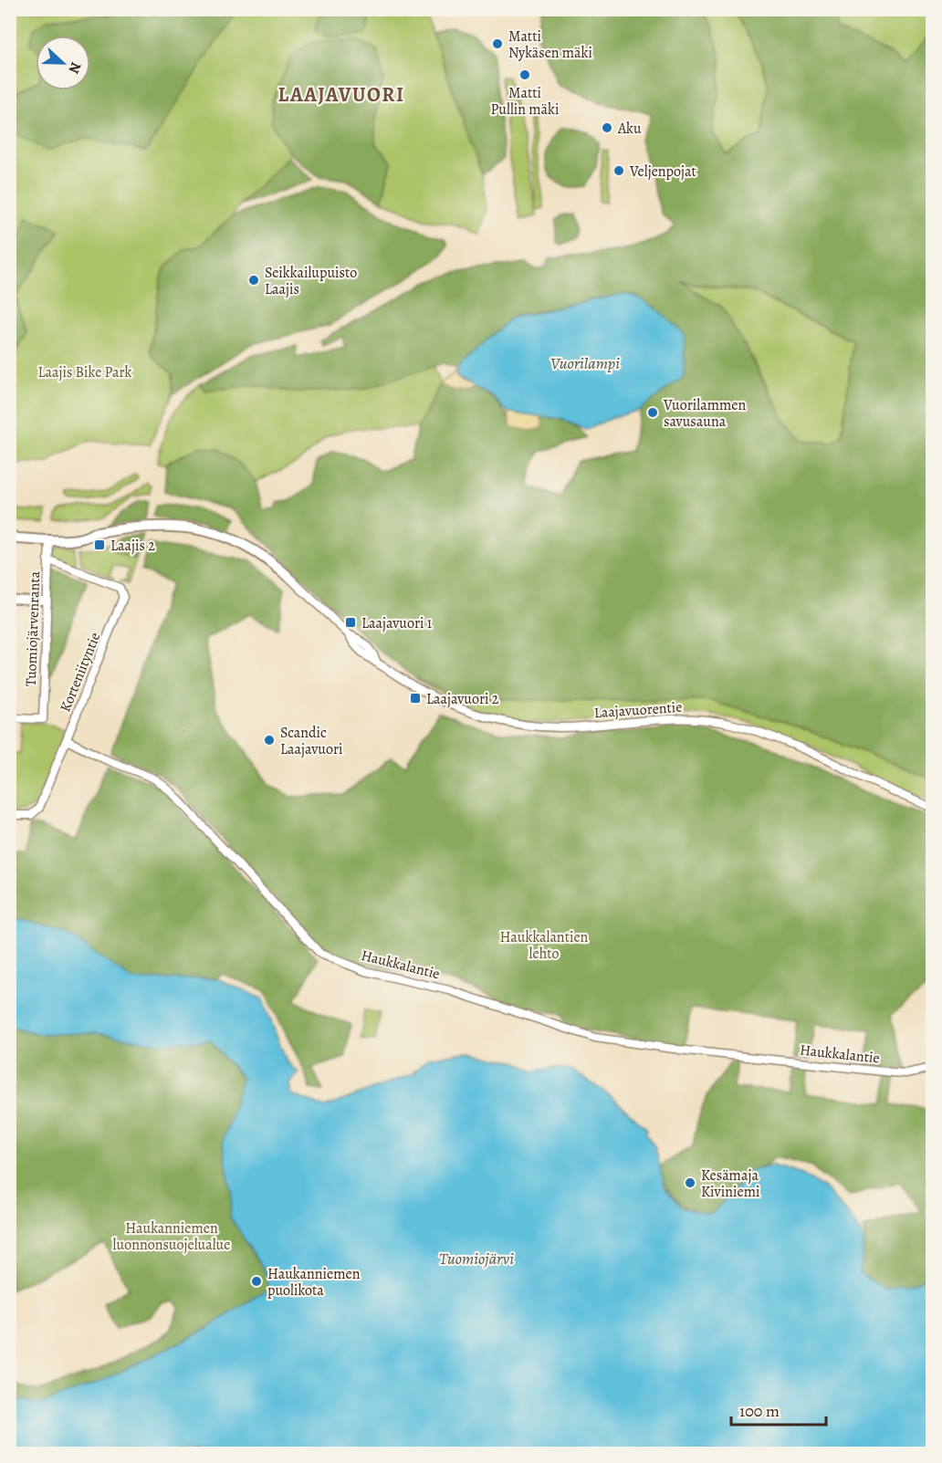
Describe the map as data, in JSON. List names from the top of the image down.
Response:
{
  "streets": {
    "main road": ["Laajavuorentie"],
    "street": ["Tuomiojärvenranta", "Korteniityntie", "Haukkalantie"]
  },
  "crossings": [
    ["Tuomiojärvenranta", "Korteniityntie"],
    ["Tuomiojärvenranta", "Laajavuorentie"],
    ["Korteniityntie", "Haukkalantie"]
  ],
  "districts": ["LAAJAVUORI"],
  "water": ["Vuorilampi", "Tuomiojärvi"],
  "parks": ["Laajis Bike Park", "Haukkalantien lehto", "Haukanniemen luonnonsuojelualue"],
  "places": {
    "other": [
      "Matti Nykäsen mäki",
      "Matti Pullin mäki",
      "Aku",
      "Veljenpojat",
      "Seikkailupuisto Laajis",
      "Vuorilammen savusauna",
      "Scandic Laajavuori",
      "Kesämaja Kiviniemi",
      "Haukanniemen puolikota"
    ],
    "transit": ["Laajis 2", "Laajavuori 1", "Laajavuori 2"]
  },
  "scale_bar": "100 m",
  "north": "right"
}
